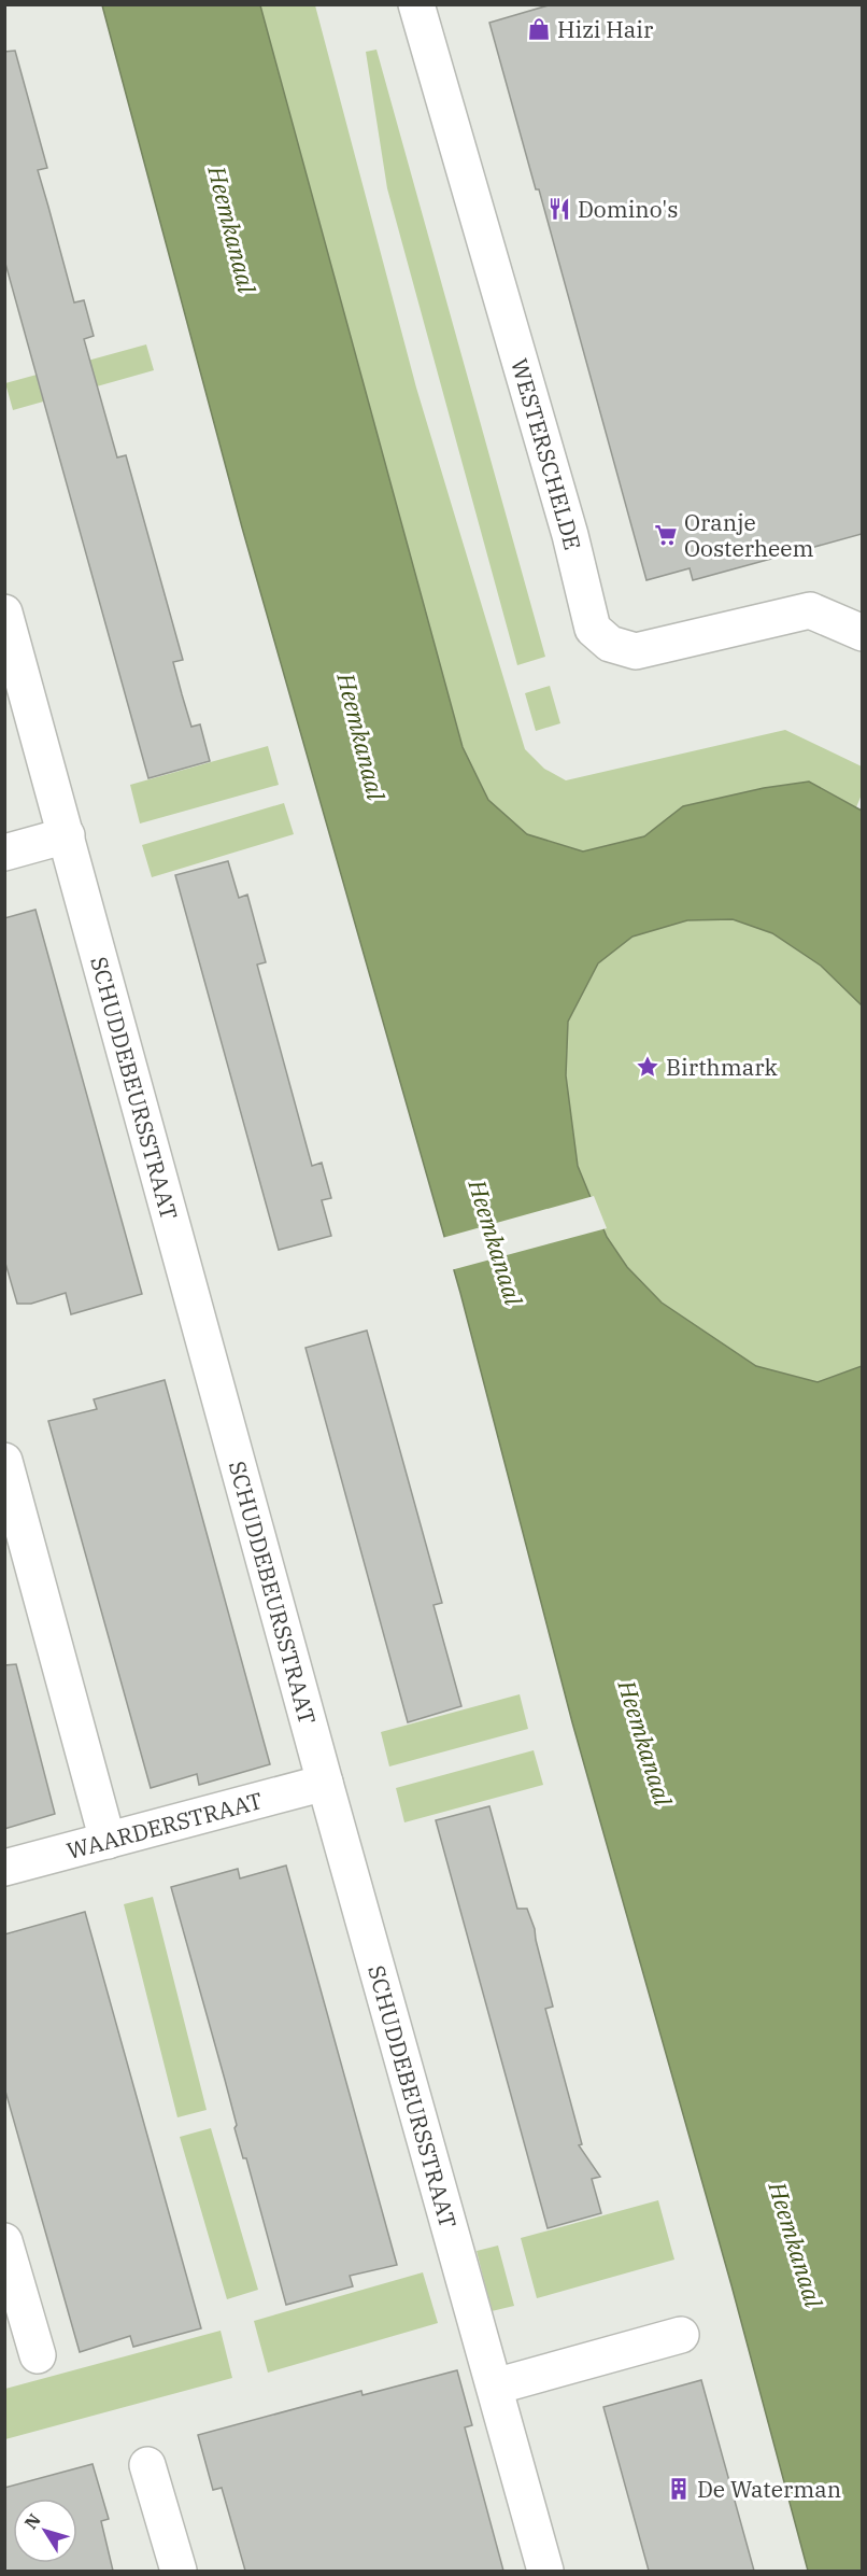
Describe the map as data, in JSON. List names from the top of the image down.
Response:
{
  "streets": {
    "street": ["WESTERSCHELDE", "SCHUDDEBEURSSTRAAT", "WAARDERSTRAAT"]
  },
  "crossings": [
    ["SCHUDDEBEURSSTRAAT", "WAARDERSTRAAT"]
  ],
  "water": ["Heemkanaal"],
  "places": {
    "shop": ["Hizi Hair"],
    "restaurant": ["Domino's"],
    "supermarket": ["Oranje Oosterheem"],
    "place": ["Birthmark"],
    "building": ["De Waterman"]
  },
  "north": "top left"
}
